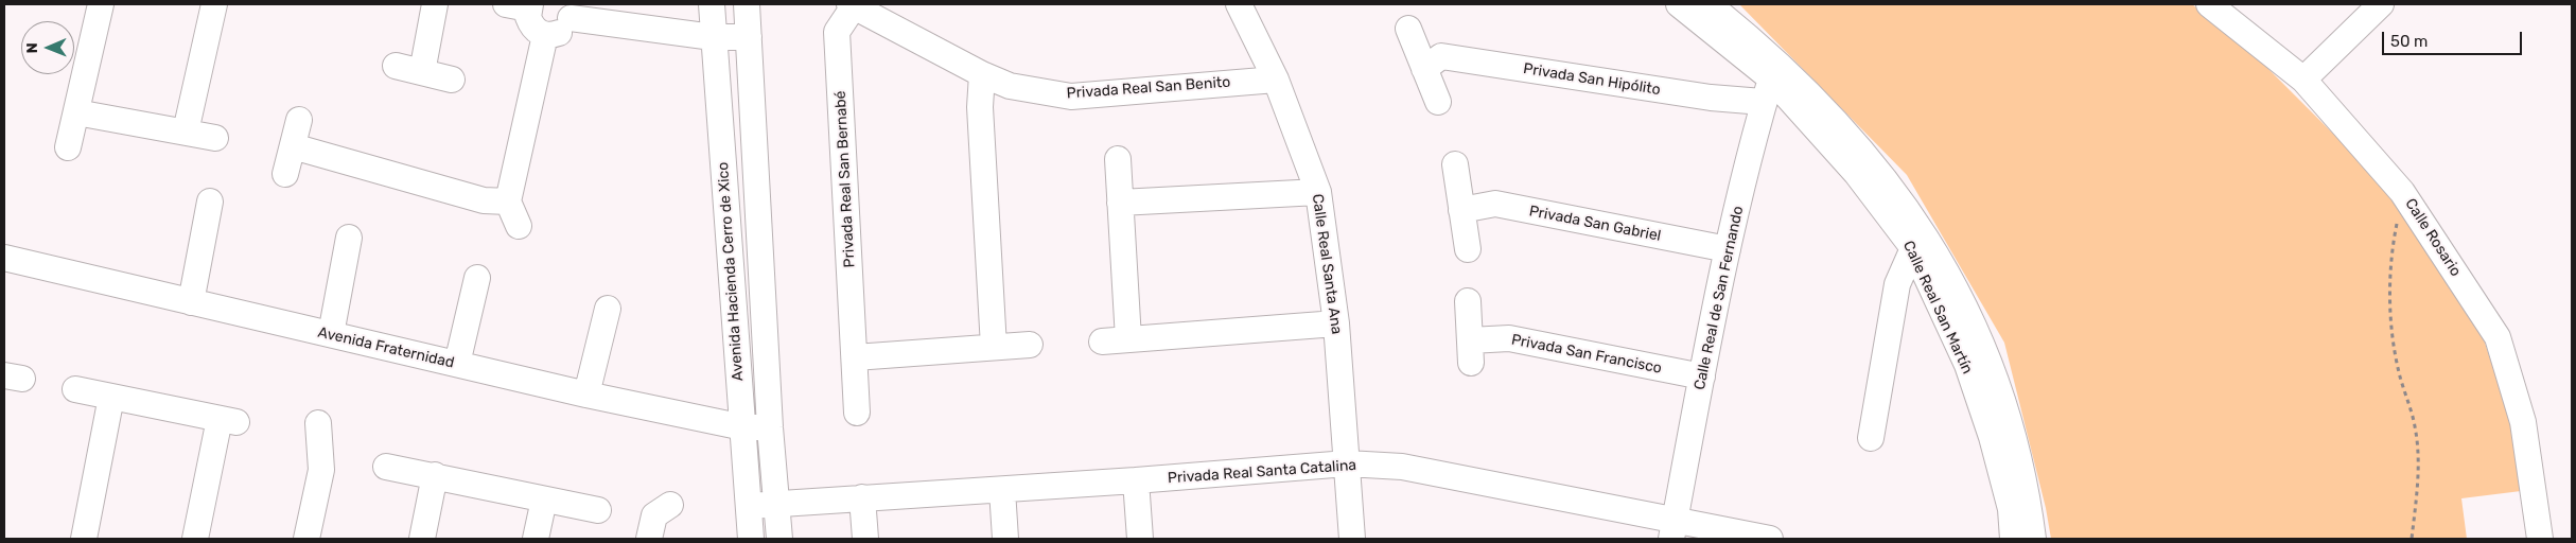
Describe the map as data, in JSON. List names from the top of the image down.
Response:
{
  "streets": {
    "street": [
      "Privada San Hipólito",
      "Privada Real San Benito",
      "Privada Real San Bernabé",
      "Privada San Gabriel",
      "Calle Rosario",
      "Calle Real Santa Ana",
      "Avenida Hacienda Cerro de Xico",
      "Calle Real de San Fernando",
      "Calle Real San Martín",
      "Avenida Fraternidad",
      "Privada San Francisco",
      "Privada Real Santa Catalina"
    ]
  },
  "crossings": [
    ["Privada San Hipólito", "Calle Real de San Fernando"],
    ["Privada Real San Benito", "Privada Real San Bernabé"],
    ["Privada Real San Benito", "Calle Real Santa Ana"],
    ["Privada San Gabriel", "Calle Real de San Fernando"],
    ["Calle Real Santa Ana", "Privada Real Santa Catalina"],
    ["Avenida Hacienda Cerro de Xico", "Avenida Fraternidad"],
    ["Avenida Hacienda Cerro de Xico", "Privada Real Santa Catalina"],
    ["Calle Real de San Fernando", "Calle Real San Martín"],
    ["Calle Real de San Fernando", "Privada San Francisco"],
    ["Calle Real de San Fernando", "Privada Real Santa Catalina"]
  ],
  "scale_bar": "50 m",
  "north": "left"
}
